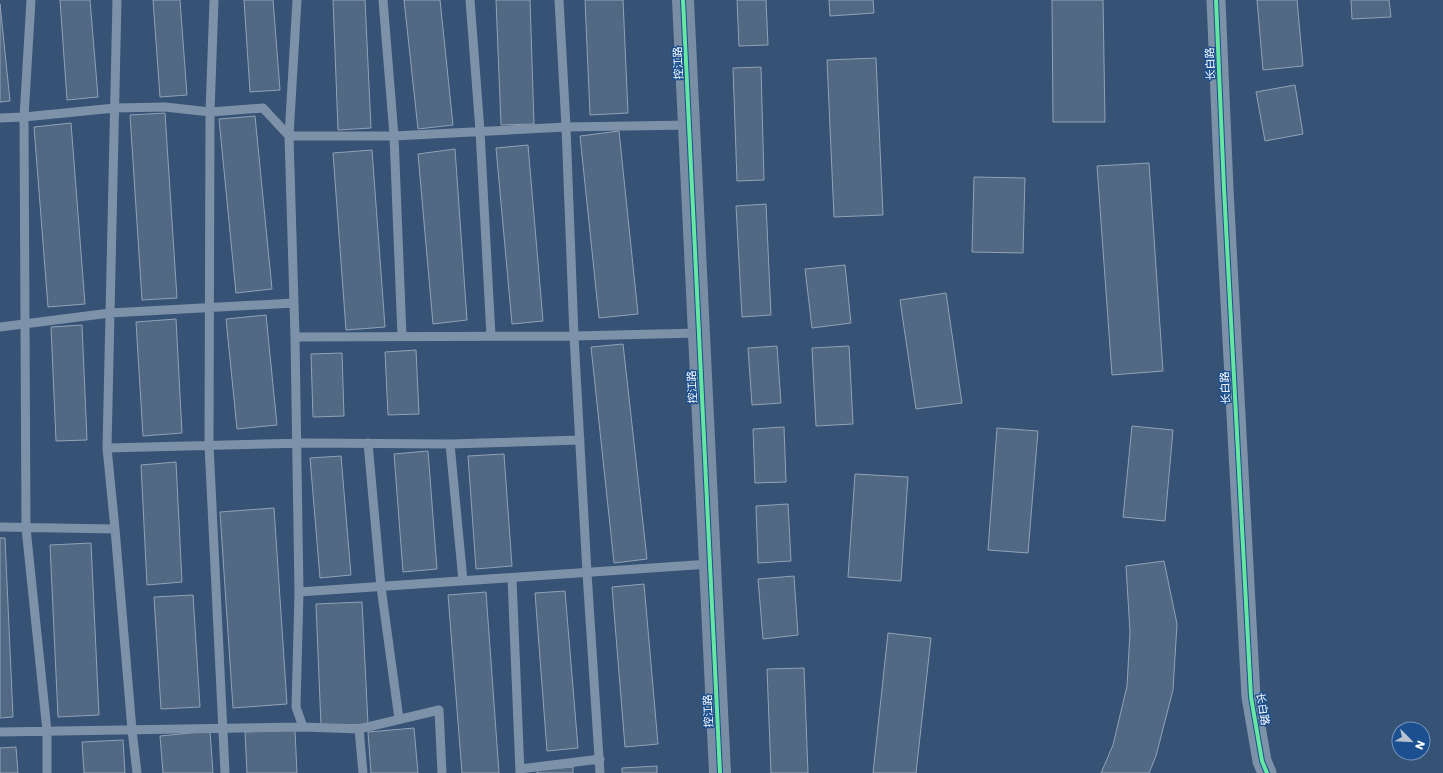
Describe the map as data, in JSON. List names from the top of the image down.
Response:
{
  "streets": {
    "main road": ["控江路"],
    "street": ["长白路"]
  },
  "north": "bottom right"
}
